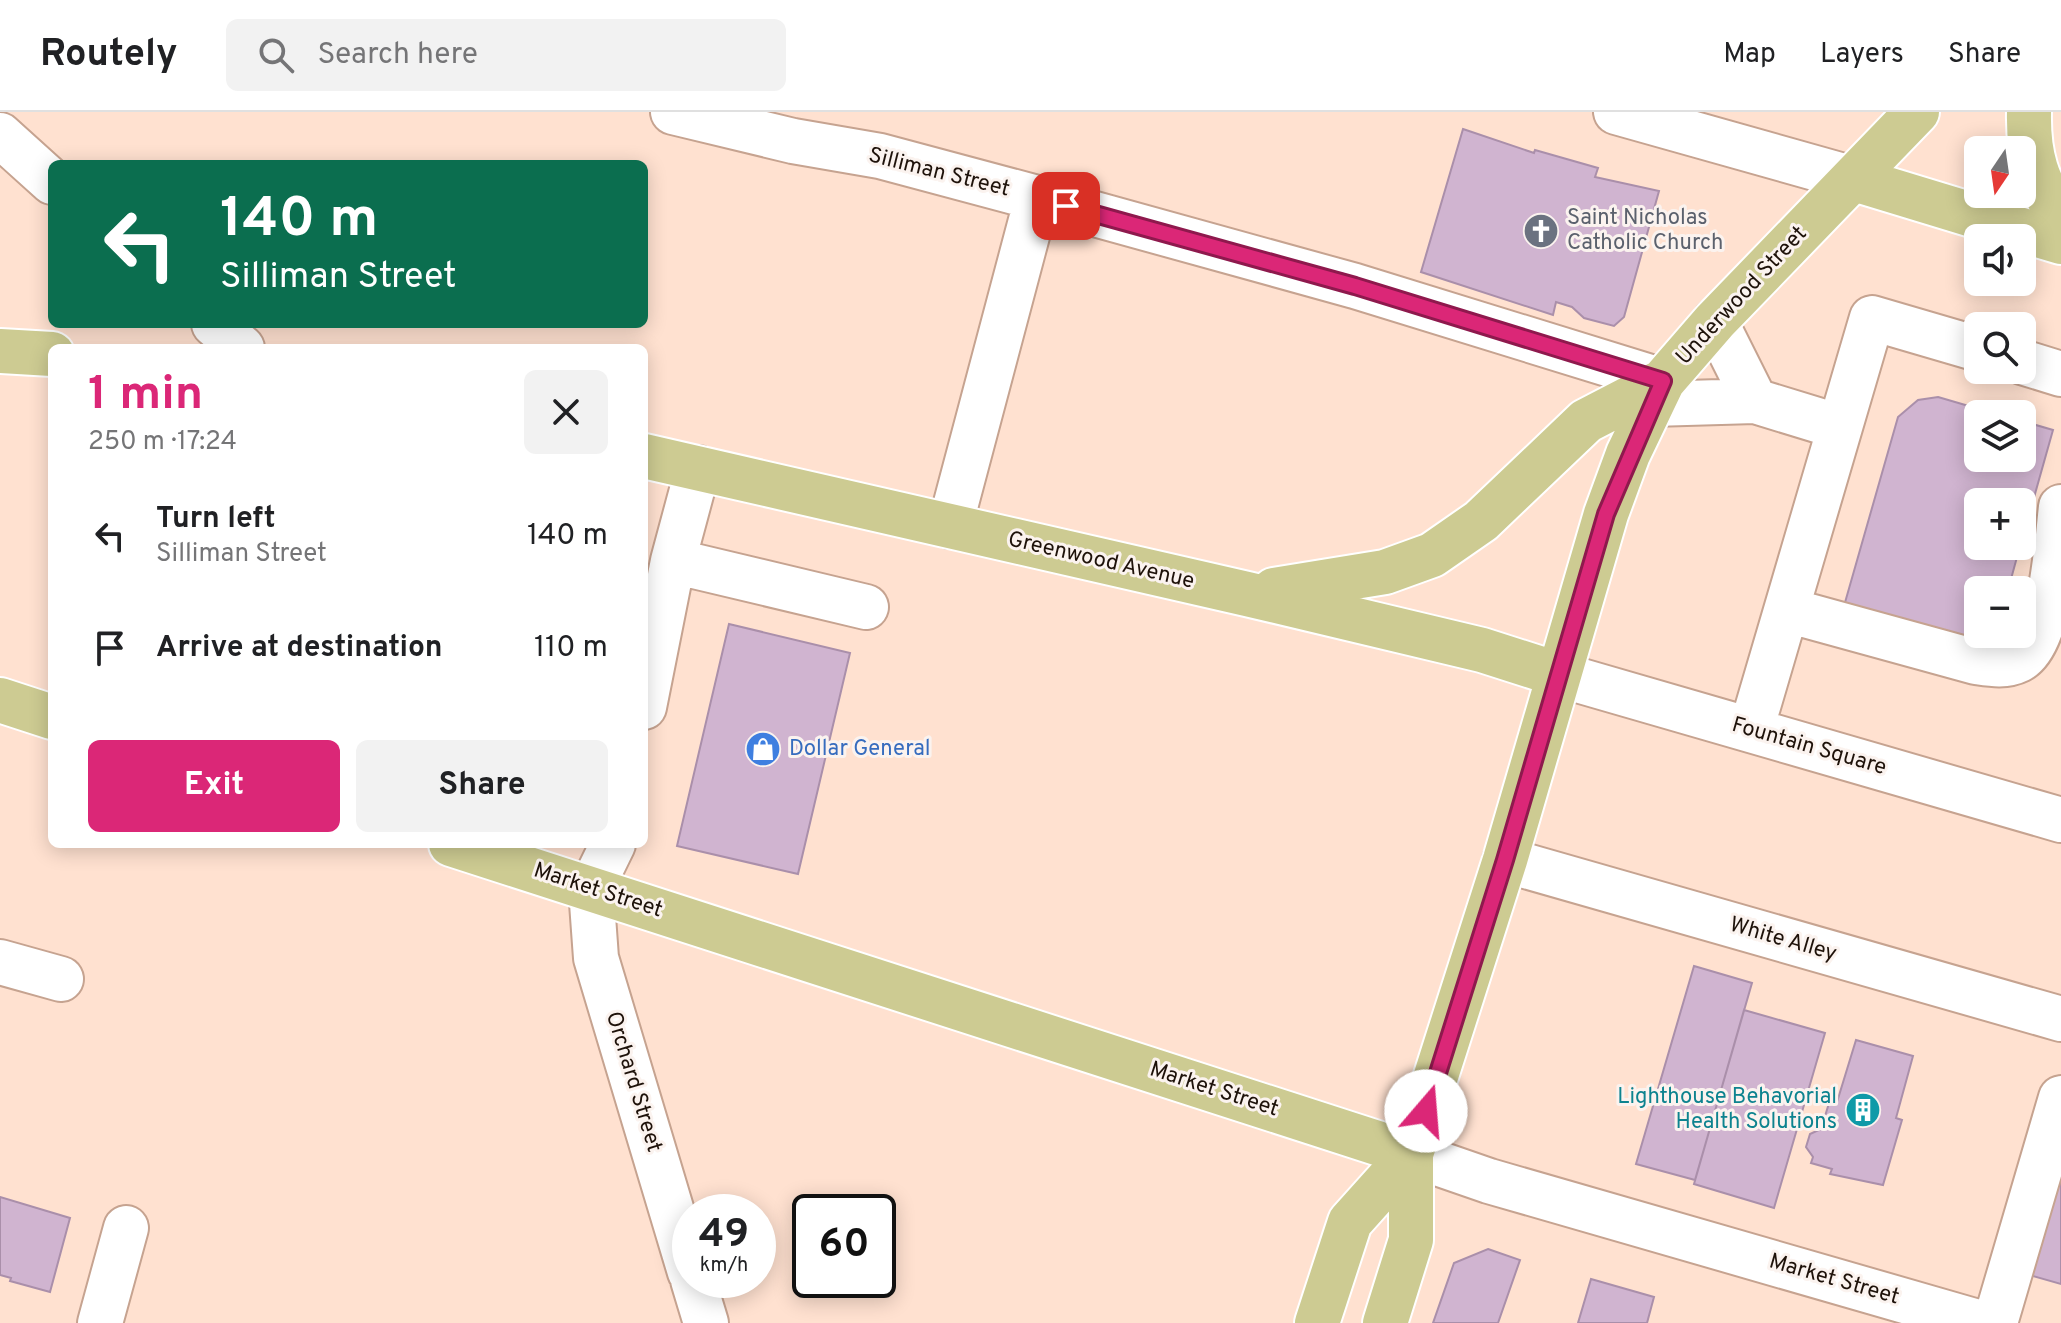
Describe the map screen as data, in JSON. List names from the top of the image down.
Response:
{
  "streets": {
    "main road": ["Underwood Street", "Greenwood Avenue", "Market Street"],
    "street": [
      "Silliman Street",
      "Fountain Square",
      "White Alley",
      "Orchard Street"
    ]
  },
  "crossings": [
    ["Silliman Street", "Underwood Street"],
    ["Underwood Street", "Greenwood Avenue"],
    ["Underwood Street", "Fountain Square"],
    ["Underwood Street", "Market Street"],
    ["Underwood Street", "White Alley"],
    ["Greenwood Avenue", "Fountain Square"],
    ["Market Street", "Orchard Street"]
  ],
  "places": {
    "church": ["Saint Nicholas Catholic Church"],
    "shop": ["Dollar General"],
    "building": ["Lighthouse Behavorial Health Solutions"]
  },
  "north": "bottom",
  "page": {
    "header": "Routely",
    "search": "Search here",
    "nav": ["Map", "Layers", "Share"],
    "map_buttons": ["+", "−"],
    "turn": ["140 m", "Silliman Street"],
    "heading": ["1 min", "250 m · 17:24"],
    "list": [
      {
        "name": "Turn left",
        "note": "Silliman Street",
        "value": "140 m"
      },
      {
        "name": "Arrive at destination",
        "value": "110 m"
      }
    ],
    "buttons": ["Exit", "Share"],
    "speed": "49 km/h",
    "limit": "60"
  }
}
